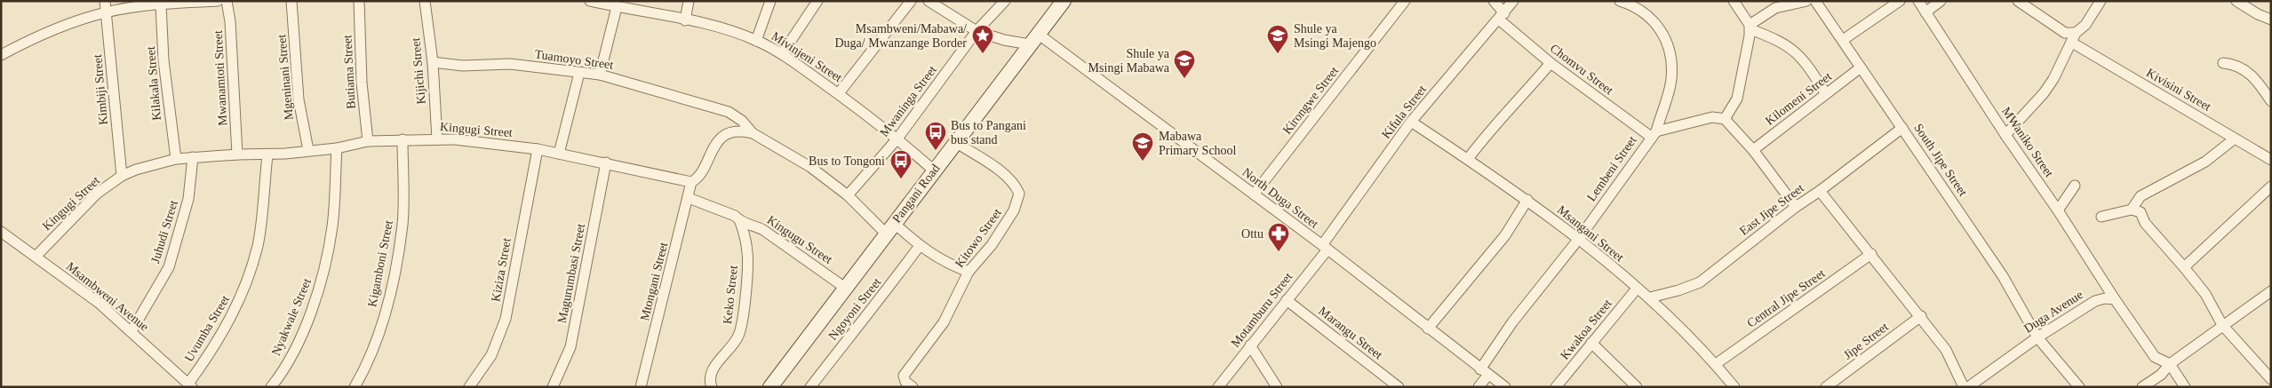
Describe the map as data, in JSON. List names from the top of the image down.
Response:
{
  "streets": {
    "main road": ["Pangani Road"],
    "street": [
      "Mivinjeni Street",
      "Tuamoyo Street",
      "Chomvu Street",
      "Kijichi Street",
      "Butiama Street",
      "Mgeninani Street",
      "Mwanamtoti Street",
      "Kilakala Street",
      "Kimbiji Street",
      "Kivisini Street",
      "Kilomeni Street",
      "Kirongwe Street",
      "Mwaninga Street",
      "Kifula Street",
      "Kingugi Street",
      "MWaniko Street",
      "South Jipe Street",
      "Lembeni Street",
      "North Duga Street",
      "East Jipe Street",
      "Juhudi Street",
      "Msangani Street",
      "Kitowo Street",
      "Kingugu Street",
      "Kigamboni Street",
      "Kiziza Street",
      "Magurumbasi Street",
      "Mtongani Street",
      "Keko Street",
      "Msambweni Avenue",
      "Central Jipe Street",
      "Ngoyoni Street",
      "Motamburu Street",
      "Duga Avenue",
      "Nyakwale Street",
      "Uvumba Street",
      "Kwakoa Street",
      "Marangu Street",
      "Jipe Street"
    ]
  },
  "crossings": [
    ["Mivinjeni Street", "Mwaninga Street"],
    ["Mivinjeni Street", "Pangani Road"],
    ["Tuamoyo Street", "Kijichi Street"],
    ["Chomvu Street", "Kifula Street"],
    ["Chomvu Street", "Lembeni Street"],
    ["Kijichi Street", "Kingugi Street"],
    ["Butiama Street", "Kingugi Street"],
    ["Mgeninani Street", "Kingugi Street"],
    ["Mwanamtoti Street", "Kingugi Street"],
    ["Kilakala Street", "Kingugi Street"],
    ["Kimbiji Street", "Kingugi Street"],
    ["Kilomeni Street", "South Jipe Street"],
    ["Kirongwe Street", "North Duga Street"],
    ["Kifula Street", "North Duga Street"],
    ["Kifula Street", "Msangani Street"],
    ["Kifula Street", "Motamburu Street"],
    ["Kingugi Street", "Juhudi Street"],
    ["Kingugi Street", "Kigamboni Street"],
    ["Kingugi Street", "Kiziza Street"],
    ["Kingugi Street", "Magurumbasi Street"],
    ["Kingugi Street", "Mtongani Street"],
    ["Kingugi Street", "Msambweni Avenue"],
    ["Kingugi Street", "Nyakwale Street"],
    ["Kingugi Street", "Uvumba Street"],
    ["MWaniko Street", "Duga Avenue"],
    ["South Jipe Street", "East Jipe Street"],
    ["South Jipe Street", "Duga Avenue"],
    ["Lembeni Street", "North Duga Street"],
    ["Lembeni Street", "Msangani Street"],
    ["Pangani Road", "North Duga Street"],
    ["Pangani Road", "Kitowo Street"],
    ["Pangani Road", "Kingugu Street"],
    ["North Duga Street", "Motamburu Street"],
    ["East Jipe Street", "Msangani Street"],
    ["Juhudi Street", "Msambweni Avenue"],
    ["Msangani Street", "Central Jipe Street"],
    ["Msangani Street", "Kwakoa Street"],
    ["Kingugu Street", "Mtongani Street"],
    ["Kingugu Street", "Keko Street"],
    ["Msambweni Avenue", "Uvumba Street"],
    ["Motamburu Street", "Marangu Street"]
  ],
  "places": {
    "place": ["Msambweni/Mabawa/ Duga/ Mwanzange Border"],
    "school or university": ["Shule ya Msingi Majengo", "Shule ya Msingi Mabawa", "Mabawa Primary School"],
    "bus stop": ["Bus to Pangani bus stand", "Bus to Tongoni"],
    "pharmacy": ["Ottu"]
  }
}
